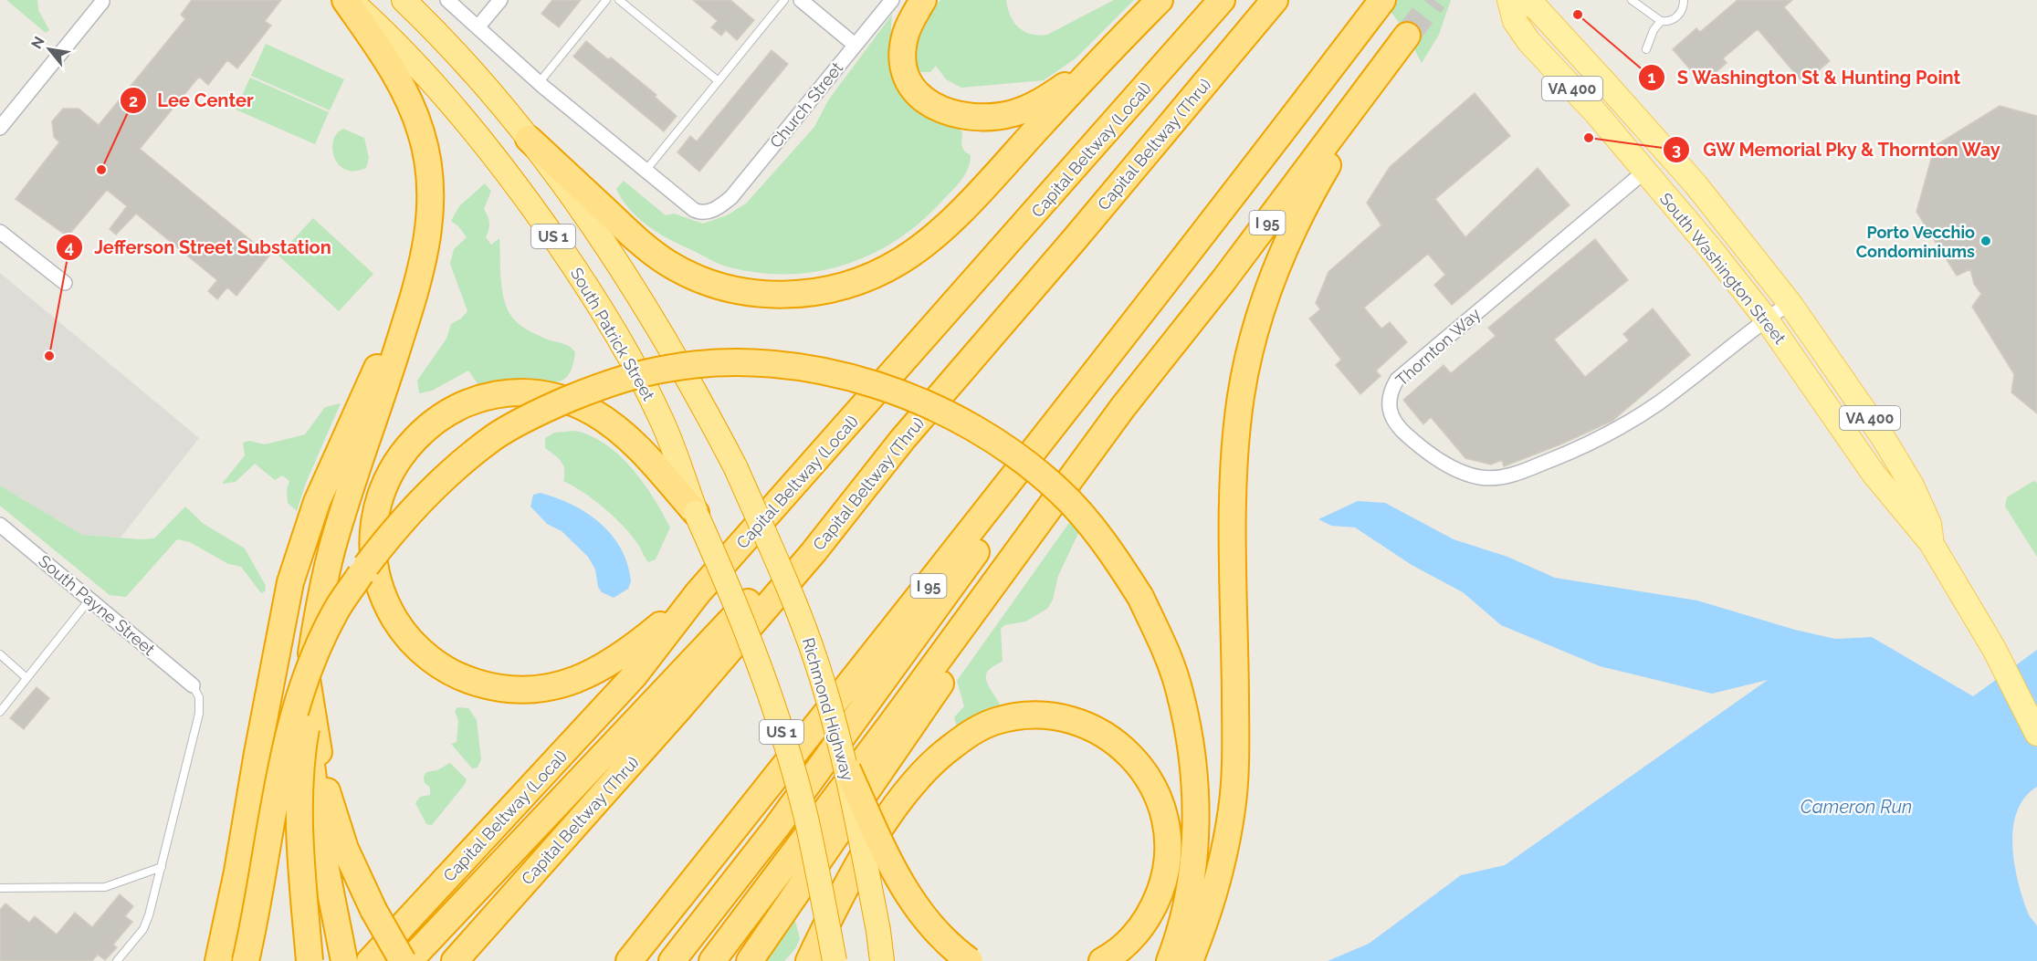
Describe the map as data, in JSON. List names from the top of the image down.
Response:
{
  "streets": {
    "highway": [
      "Capital Beltway (Thru)",
      "Capital Beltway (Local)",
      "I 95",
      "US 1",
      "South Patrick Street",
      "Richmond Highway"
    ],
    "main road": ["VA 400", "South Washington Street"],
    "street": ["Church Street", "Thornton Way", "South Payne Street"]
  },
  "crossings": [
    ["US 1", "South Patrick Street"],
    ["US 1", "Richmond Highway"],
    ["South Washington Street", "Thornton Way"]
  ],
  "water": ["Cameron Run"],
  "places": [
    "S Washington St & Hunting Point",
    "GW Memorial Pky & Thornton Way",
    "Lee Center",
    "Porto Vecchio Condominiums",
    "Jefferson Street Substation"
  ],
  "north": "top left"
}
